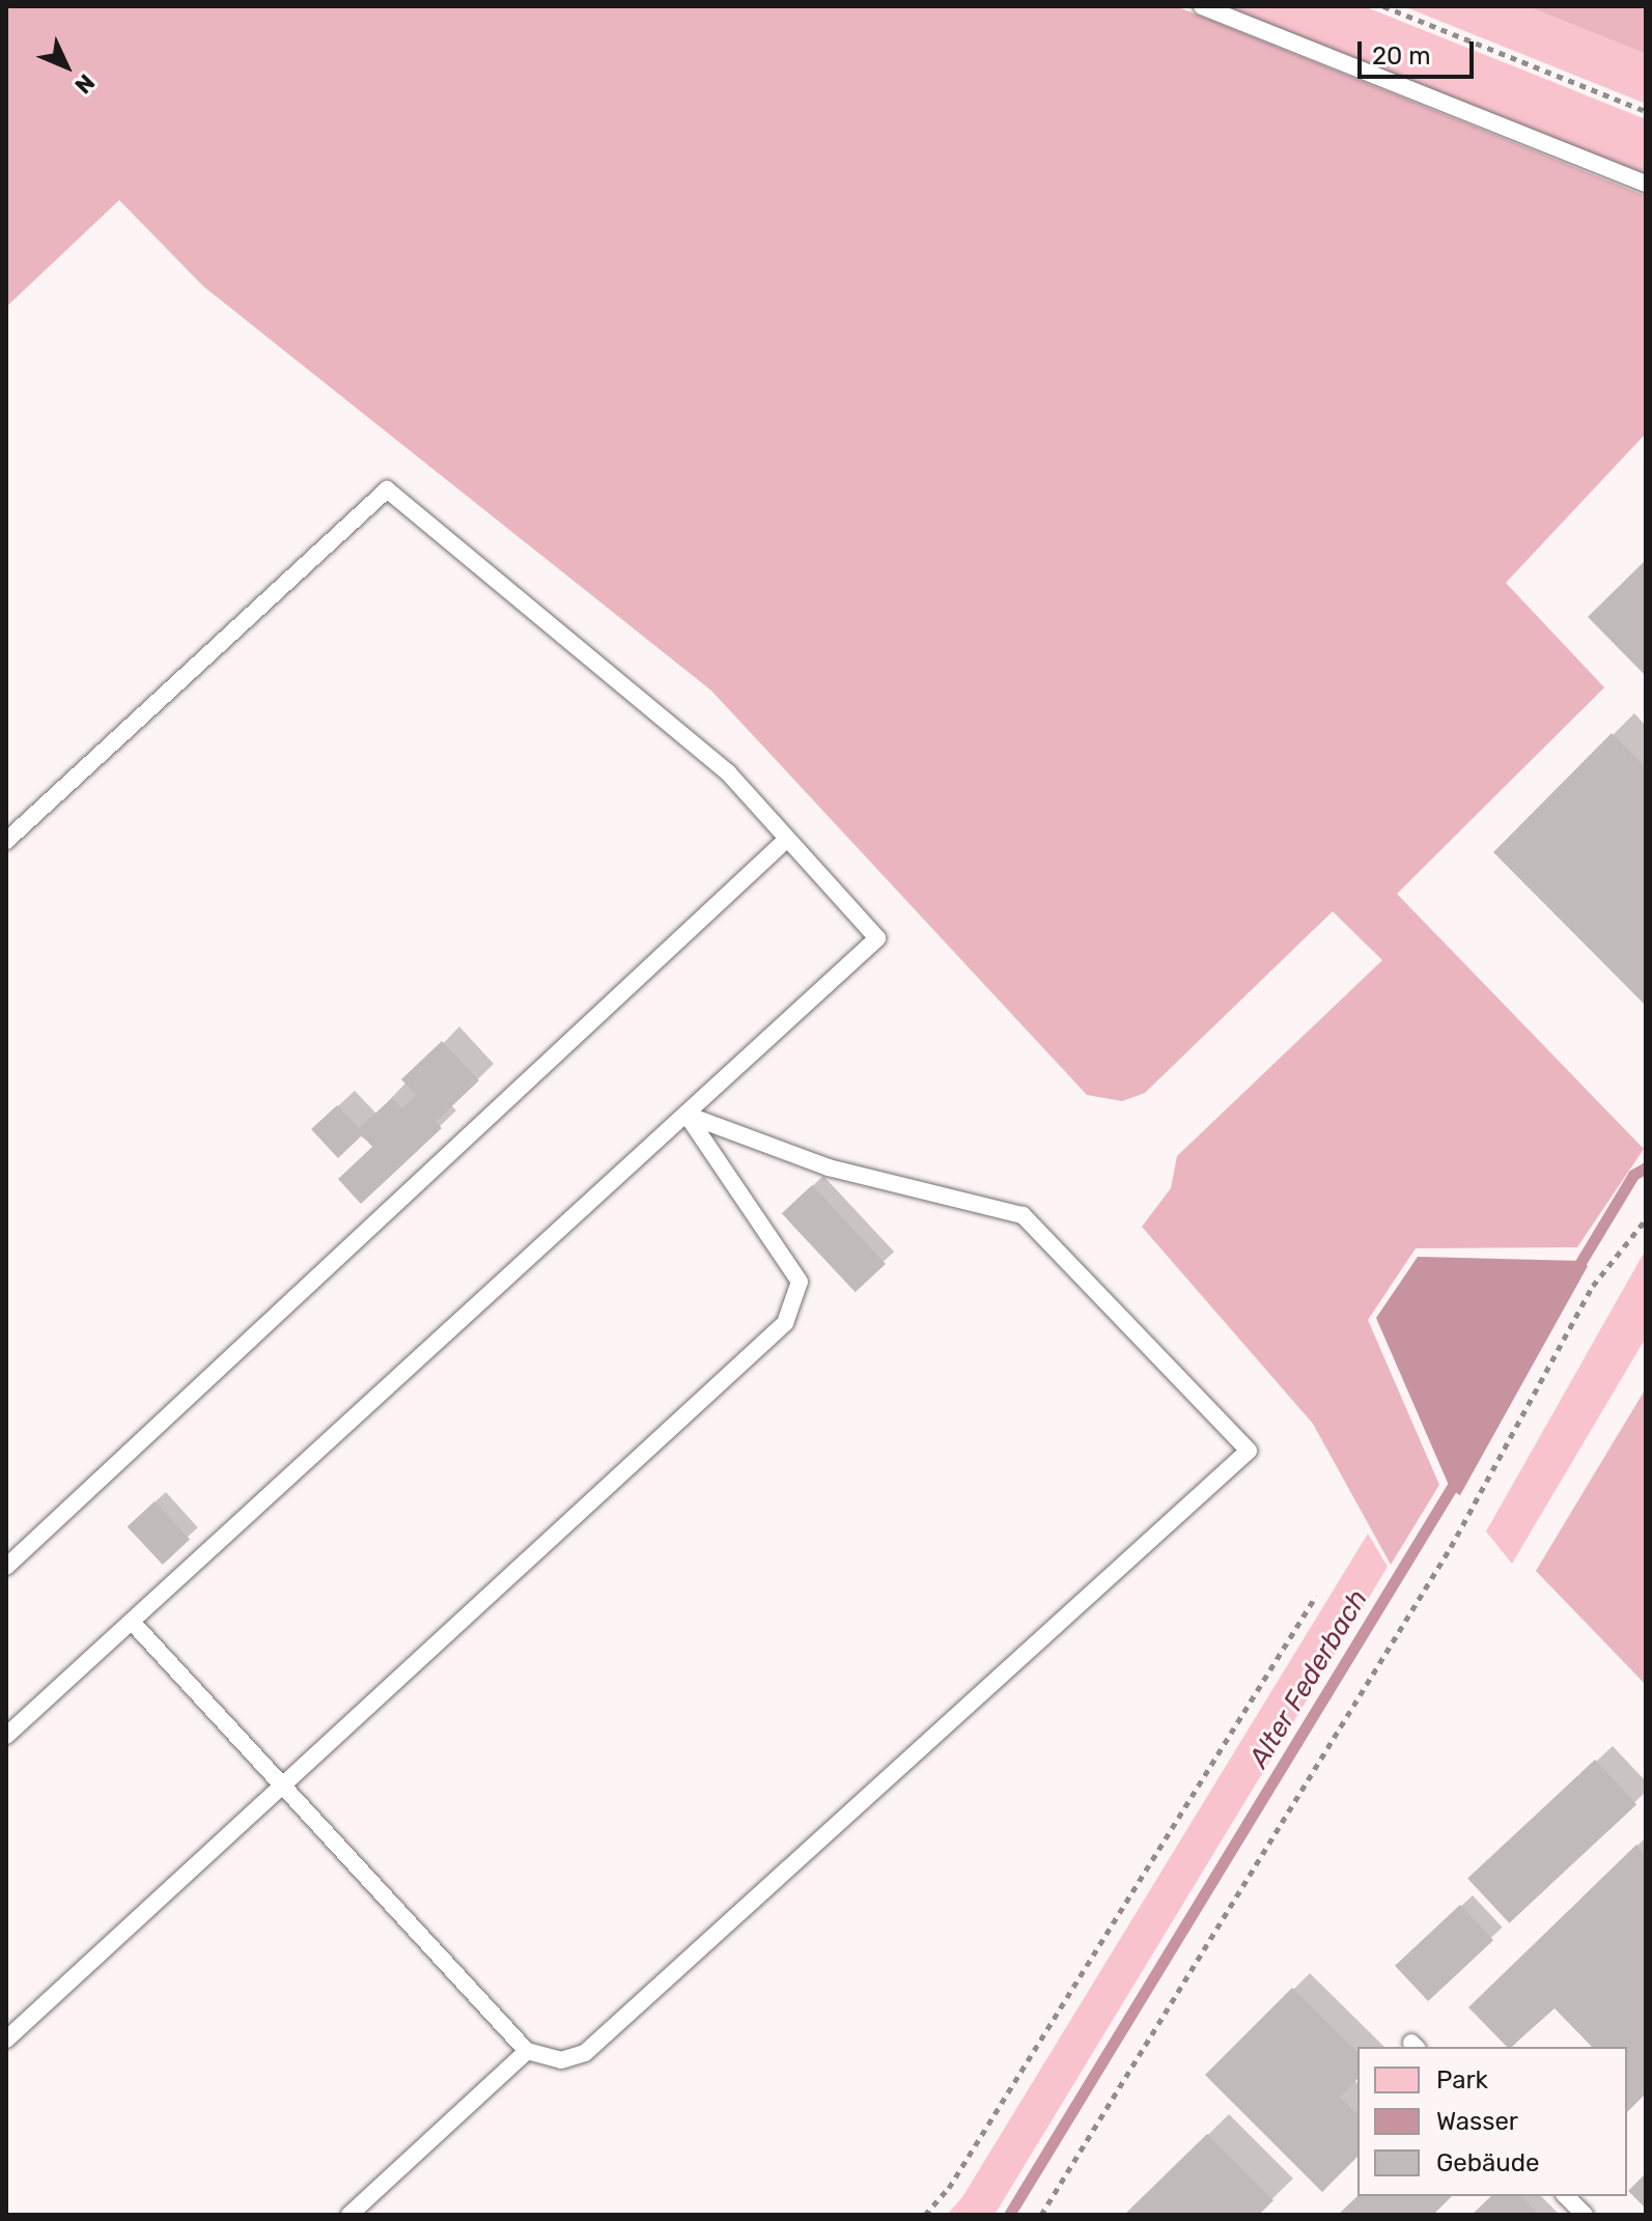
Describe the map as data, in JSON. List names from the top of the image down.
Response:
{
  "water": ["Alter Federbach"],
  "legend": ["Park", "Wasser", "Gebäude"],
  "scale_bar": "20 m",
  "north": "bottom right"
}
